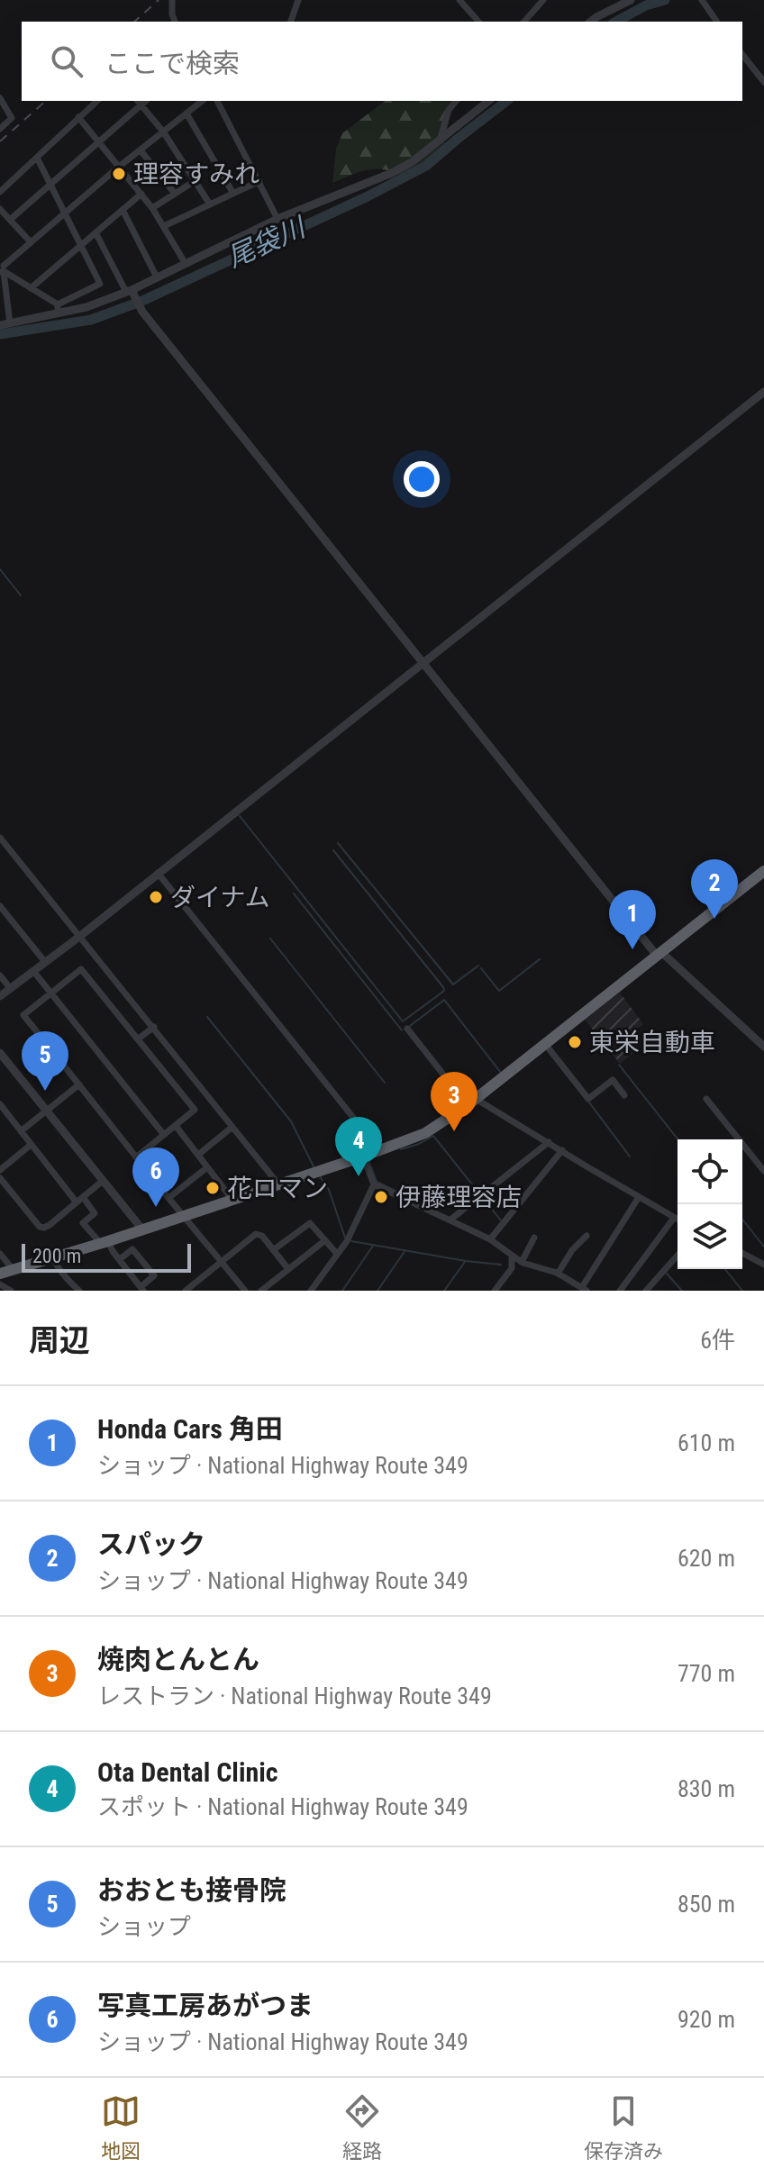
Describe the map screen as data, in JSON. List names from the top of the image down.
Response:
{
  "water": ["尾袋川"],
  "places": [
    "理容すみれ",
    "ダイナム",
    "東栄自動車",
    "花ロマン",
    "伊藤理容店"
  ],
  "scale_bar": "200 m",
  "page": {
    "search": "ここで検索",
    "pins": [
      "2",
      "1",
      "5",
      "3",
      "4",
      "6"
    ],
    "scale": "200 m",
    "heading": ["周辺", "6件"],
    "list": [
      {
        "mark": "1",
        "name": "Honda Cars 角田",
        "note": "ショップ · National Highway Route 349",
        "value": "610 m"
      },
      {
        "mark": "2",
        "name": "スパック",
        "note": "ショップ · National Highway Route 349",
        "value": "620 m"
      },
      {
        "mark": "3",
        "name": "焼肉とんとん",
        "note": "レストラン · National Highway Route 349",
        "value": "770 m"
      },
      {
        "mark": "4",
        "name": "Ota Dental Clinic",
        "note": "スポット · National Highway Route 349",
        "value": "830 m"
      },
      {
        "mark": "5",
        "name": "おおとも接骨院",
        "note": "ショップ",
        "value": "850 m"
      },
      {
        "mark": "6",
        "name": "写真工房あがつま",
        "note": "ショップ · National Highway Route 349",
        "value": "920 m"
      }
    ],
    "nav": ["地図", "経路", "保存済み"]
  }
}
